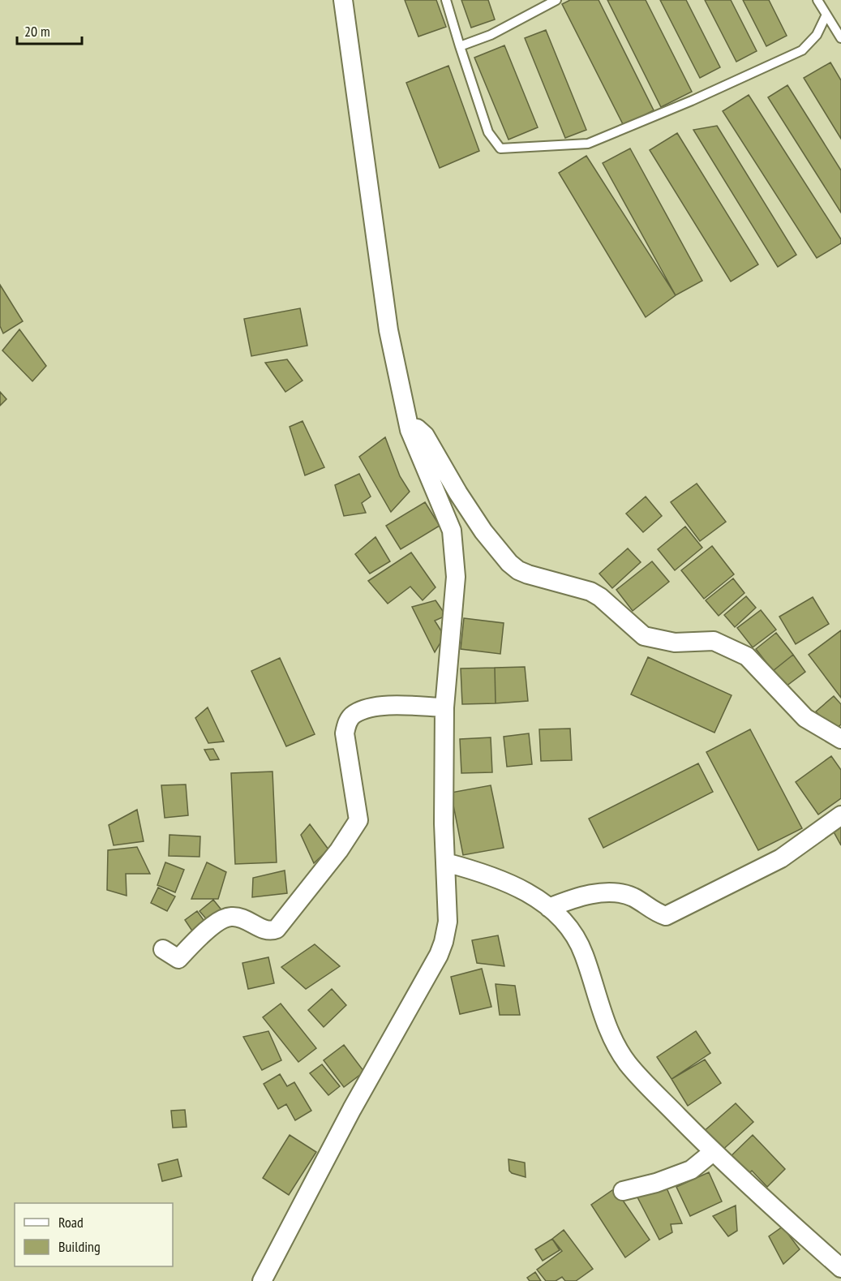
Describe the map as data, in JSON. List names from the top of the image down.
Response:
{
  "legend": ["Road", "Building"],
  "scale_bar": "20 m"
}
